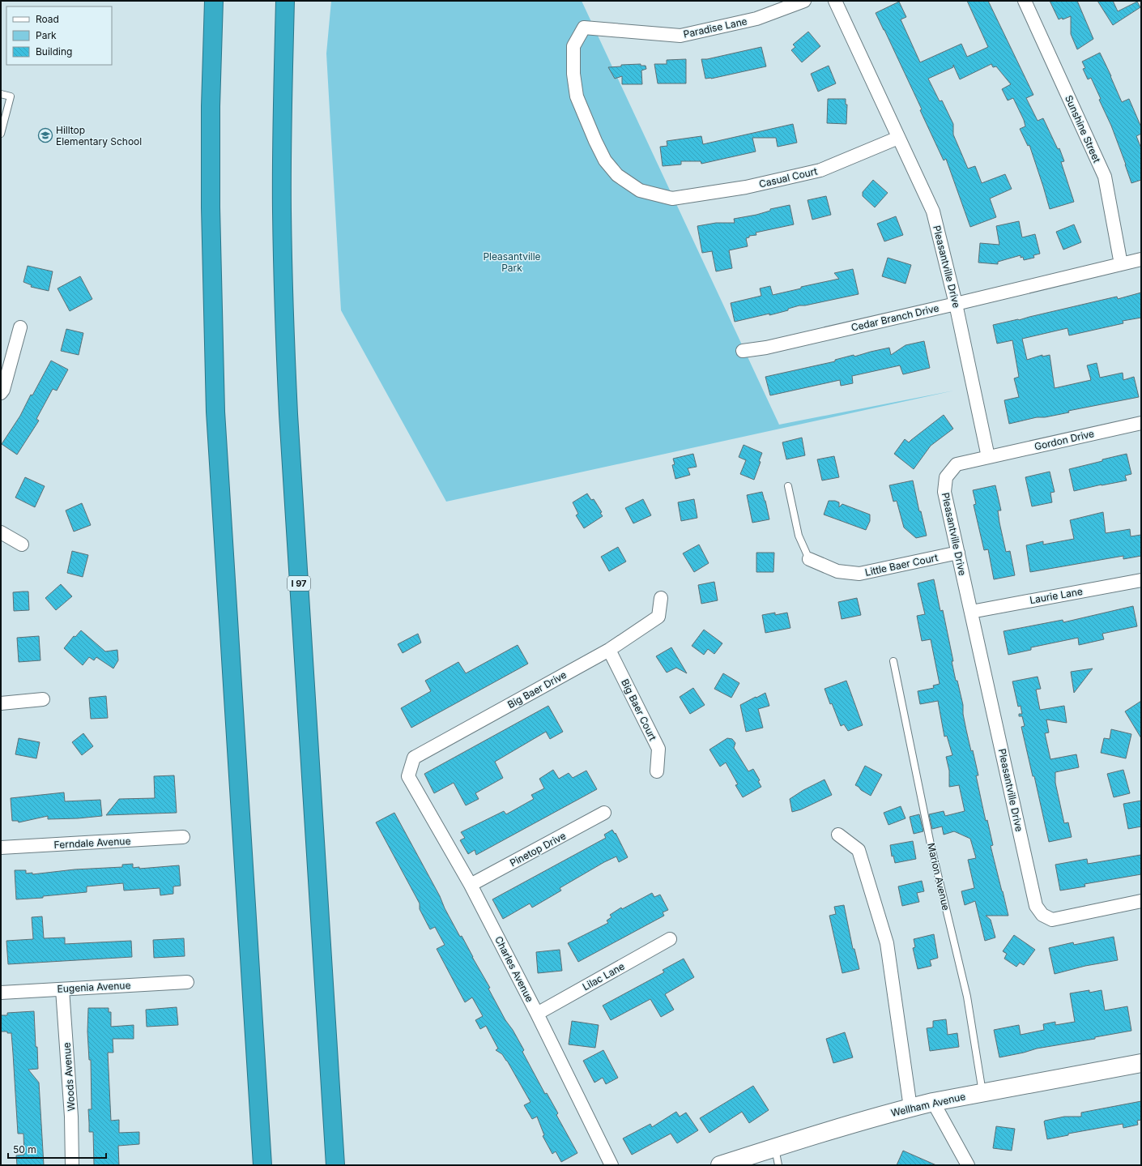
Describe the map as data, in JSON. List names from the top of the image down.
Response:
{
  "streets": {
    "highway": ["I 97"],
    "street": [
      "Paradise Lane",
      "Sunshine Street",
      "Casual Court",
      "Pleasantville Drive",
      "Cedar Branch Drive",
      "Gordon Drive",
      "Little Baer Court",
      "Laurie Lane",
      "Big Baer Drive",
      "Big Baer Court",
      "Ferndale Avenue",
      "Pinetop Drive",
      "Charles Avenue",
      "Lilac Lane",
      "Eugenia Avenue",
      "Woods Avenue",
      "Wellham Avenue"
    ],
    "lane": ["Marion Avenue"]
  },
  "crossings": [
    ["Paradise Lane", "Casual Court"],
    ["Sunshine Street", "Cedar Branch Drive"],
    ["Casual Court", "Pleasantville Drive"],
    ["Pleasantville Drive", "Cedar Branch Drive"],
    ["Pleasantville Drive", "Gordon Drive"],
    ["Pleasantville Drive", "Little Baer Court"],
    ["Pleasantville Drive", "Laurie Lane"],
    ["Big Baer Drive", "Big Baer Court"],
    ["Big Baer Drive", "Charles Avenue"],
    ["Pinetop Drive", "Charles Avenue"],
    ["Marion Avenue", "Wellham Avenue"],
    ["Charles Avenue", "Lilac Lane"],
    ["Eugenia Avenue", "Woods Avenue"]
  ],
  "parks": ["Pleasantville Park"],
  "places": {
    "school or university": ["Hilltop Elementary School"]
  },
  "legend": ["Road", "Park", "Building"],
  "scale_bar": "50 m"
}
